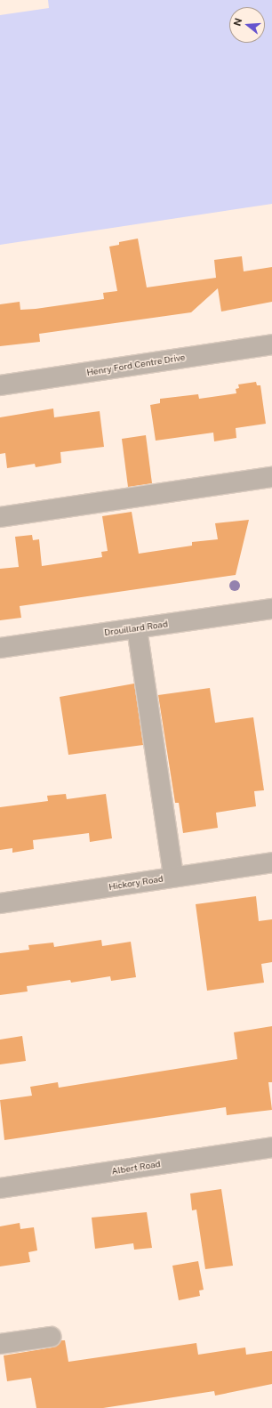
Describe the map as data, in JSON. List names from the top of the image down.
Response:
{
  "streets": {
    "street": [
      "Henry Ford Centre Drive",
      "Drouillard Road",
      "Hickory Road",
      "Albert Road"
    ]
  },
  "north": "left"
}
